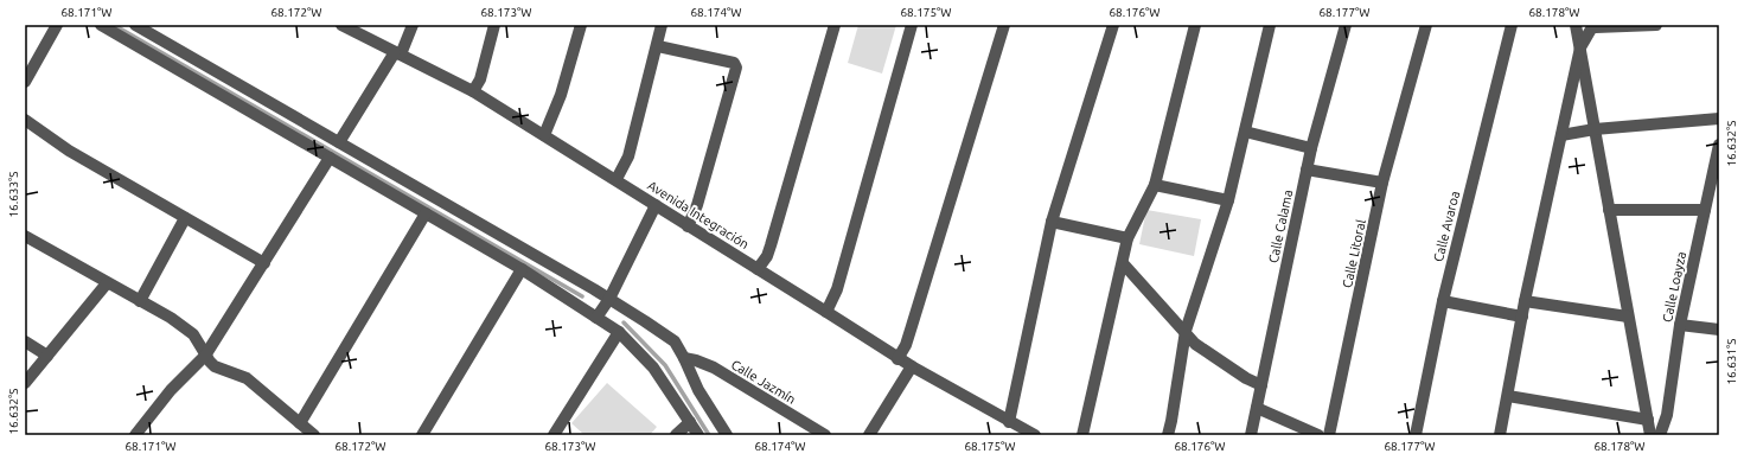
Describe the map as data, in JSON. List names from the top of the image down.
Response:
{
  "streets": {
    "street": [
      "Avenida Integración",
      "Calle Calama",
      "Calle Avaroa",
      "Calle Litoral",
      "Calle Loayza",
      "Calle Jazmín"
    ]
  },
  "coordinates": [
    "68.171°W",
    "68.172°W",
    "68.173°W",
    "68.174°W",
    "68.175°W",
    "68.176°W",
    "68.177°W",
    "68.178°W",
    "16.632°S",
    "16.633°S",
    "16.631°S"
  ]
}
